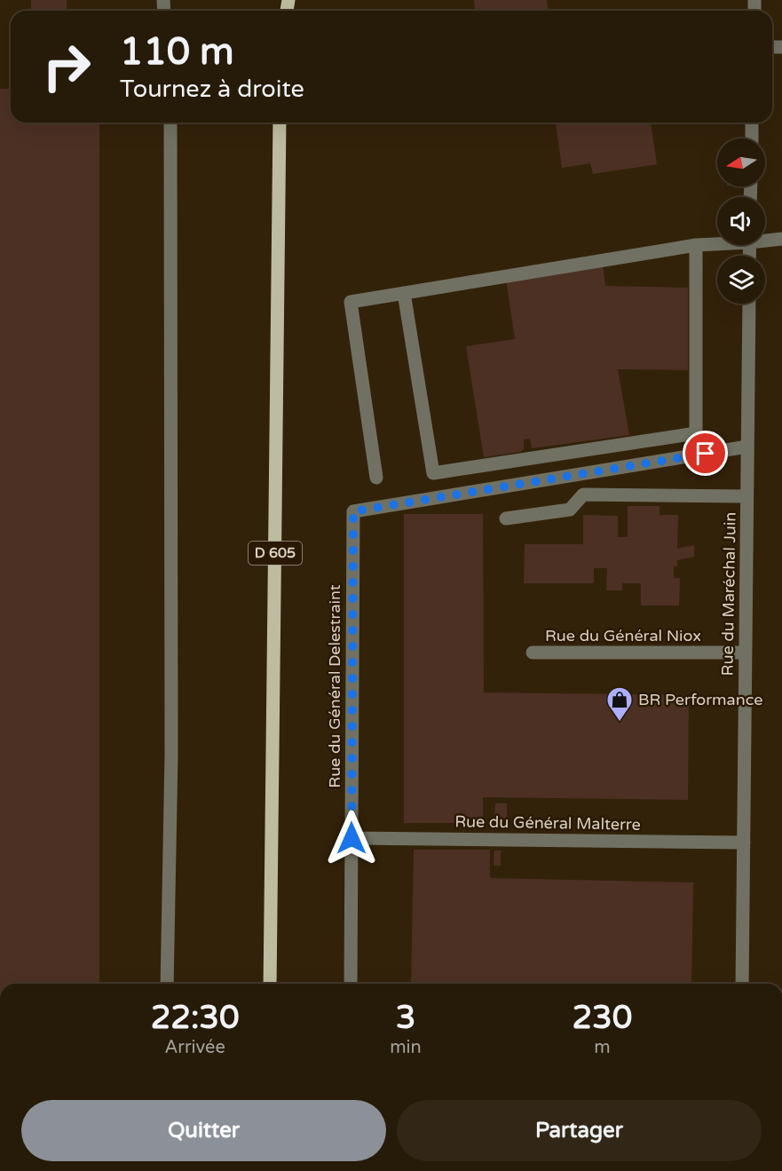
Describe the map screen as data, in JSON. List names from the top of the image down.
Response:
{
  "streets": {
    "main road": ["D 605"],
    "street": [
      "Rue du Maréchal Juin",
      "Rue du Général Niox",
      "Rue du Général Delestraint",
      "Rue du Général Malterre"
    ]
  },
  "crossings": [
    ["Rue du Maréchal Juin", "Rue du Général Niox"],
    ["Rue du Maréchal Juin", "Rue du Général Delestraint"],
    ["Rue du Maréchal Juin", "Rue du Général Malterre"],
    ["Rue du Général Delestraint", "Rue du Général Malterre"]
  ],
  "places": {
    "shop": ["BR Performance"]
  },
  "north": "left",
  "page": {
    "turn": ["110 m", "Tournez à droite"],
    "eta": [
      "22:30",
      "Arrivée",
      "3",
      "min",
      "230",
      "m"
    ],
    "buttons": ["Quitter", "Partager"]
  }
}
